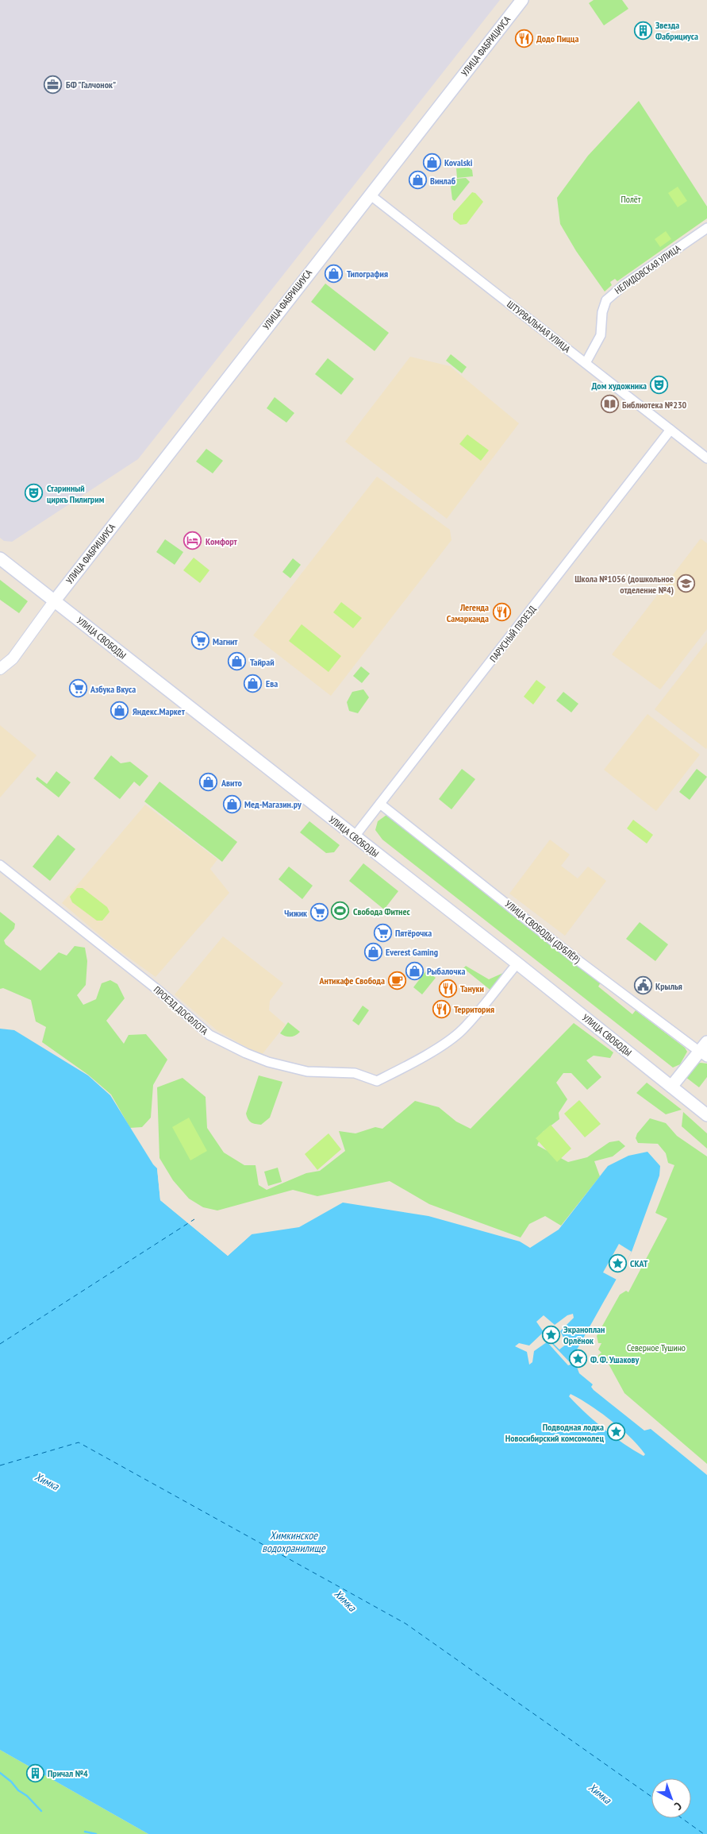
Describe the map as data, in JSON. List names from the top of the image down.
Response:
{
  "streets": {
    "main road": ["УЛИЦА ФАБРИЦИУСА", "УЛИЦА СВОБОДЫ"],
    "street": [
      "НЕЛИДОВСКАЯ УЛИЦА",
      "ШТУРВАЛЬНАЯ УЛИЦА",
      "ПАРУСНЫЙ ПРОЕЗД",
      "УЛИЦА СВОБОДЫ (ДУБЛЁР)",
      "ПРОЕЗД ДОСФЛОТА"
    ]
  },
  "crossings": [
    ["УЛИЦА ФАБРИЦИУСА", "ШТУРВАЛЬНАЯ УЛИЦА"],
    ["УЛИЦА ФАБРИЦИУСА", "УЛИЦА СВОБОДЫ"],
    ["НЕЛИДОВСКАЯ УЛИЦА", "ШТУРВАЛЬНАЯ УЛИЦА"],
    ["ШТУРВАЛЬНАЯ УЛИЦА", "ПАРУСНЫЙ ПРОЕЗД"],
    ["ПАРУСНЫЙ ПРОЕЗД", "УЛИЦА СВОБОДЫ"],
    ["ПАРУСНЫЙ ПРОЕЗД", "УЛИЦА СВОБОДЫ (ДУБЛЁР)"],
    ["УЛИЦА СВОБОДЫ", "ПРОЕЗД ДОСФЛОТА"]
  ],
  "water": ["Химка", "Химкинское водохранилище"],
  "parks": ["Полёт", "Северное Тушино"],
  "places": {
    "building": ["Звезда Фабрициуса", "Причал №4"],
    "restaurant": [
      "Додо Пицца",
      "Легенда Самарканда",
      "Тануки",
      "Территория"
    ],
    "office": ["БФ \"Галчонок\""],
    "shop": [
      "Kovalski",
      "Винлаб",
      "Типография",
      "Тайрай",
      "Ева",
      "Яндекс.Маркет",
      "Авито",
      "Мед-Магазин.ру",
      "Everest Gaming",
      "Рыбалочка"
    ],
    "theatre": ["Дом художника", "Старинный циркъ Пилигрим"],
    "library": ["Библиотека №230"],
    "hotel": ["Комфорт"],
    "school or university": ["Школа №1056 (дошкольное отделение №4)"],
    "supermarket": [
      "Магнит",
      "Азбука Вкуса",
      "Чижик",
      "Пятёрочка"
    ],
    "sports": ["Свобода Фитнес"],
    "cafe": ["Антикафе Свобода"],
    "public building": ["Крылья"],
    "place": [
      "СКАТ",
      "Экраноплан Орлёнок",
      "Ф. Ф. Ушакову",
      "Подводная лодка Новосибирский комсомолец"
    ]
  },
  "north": "bottom right"
}
